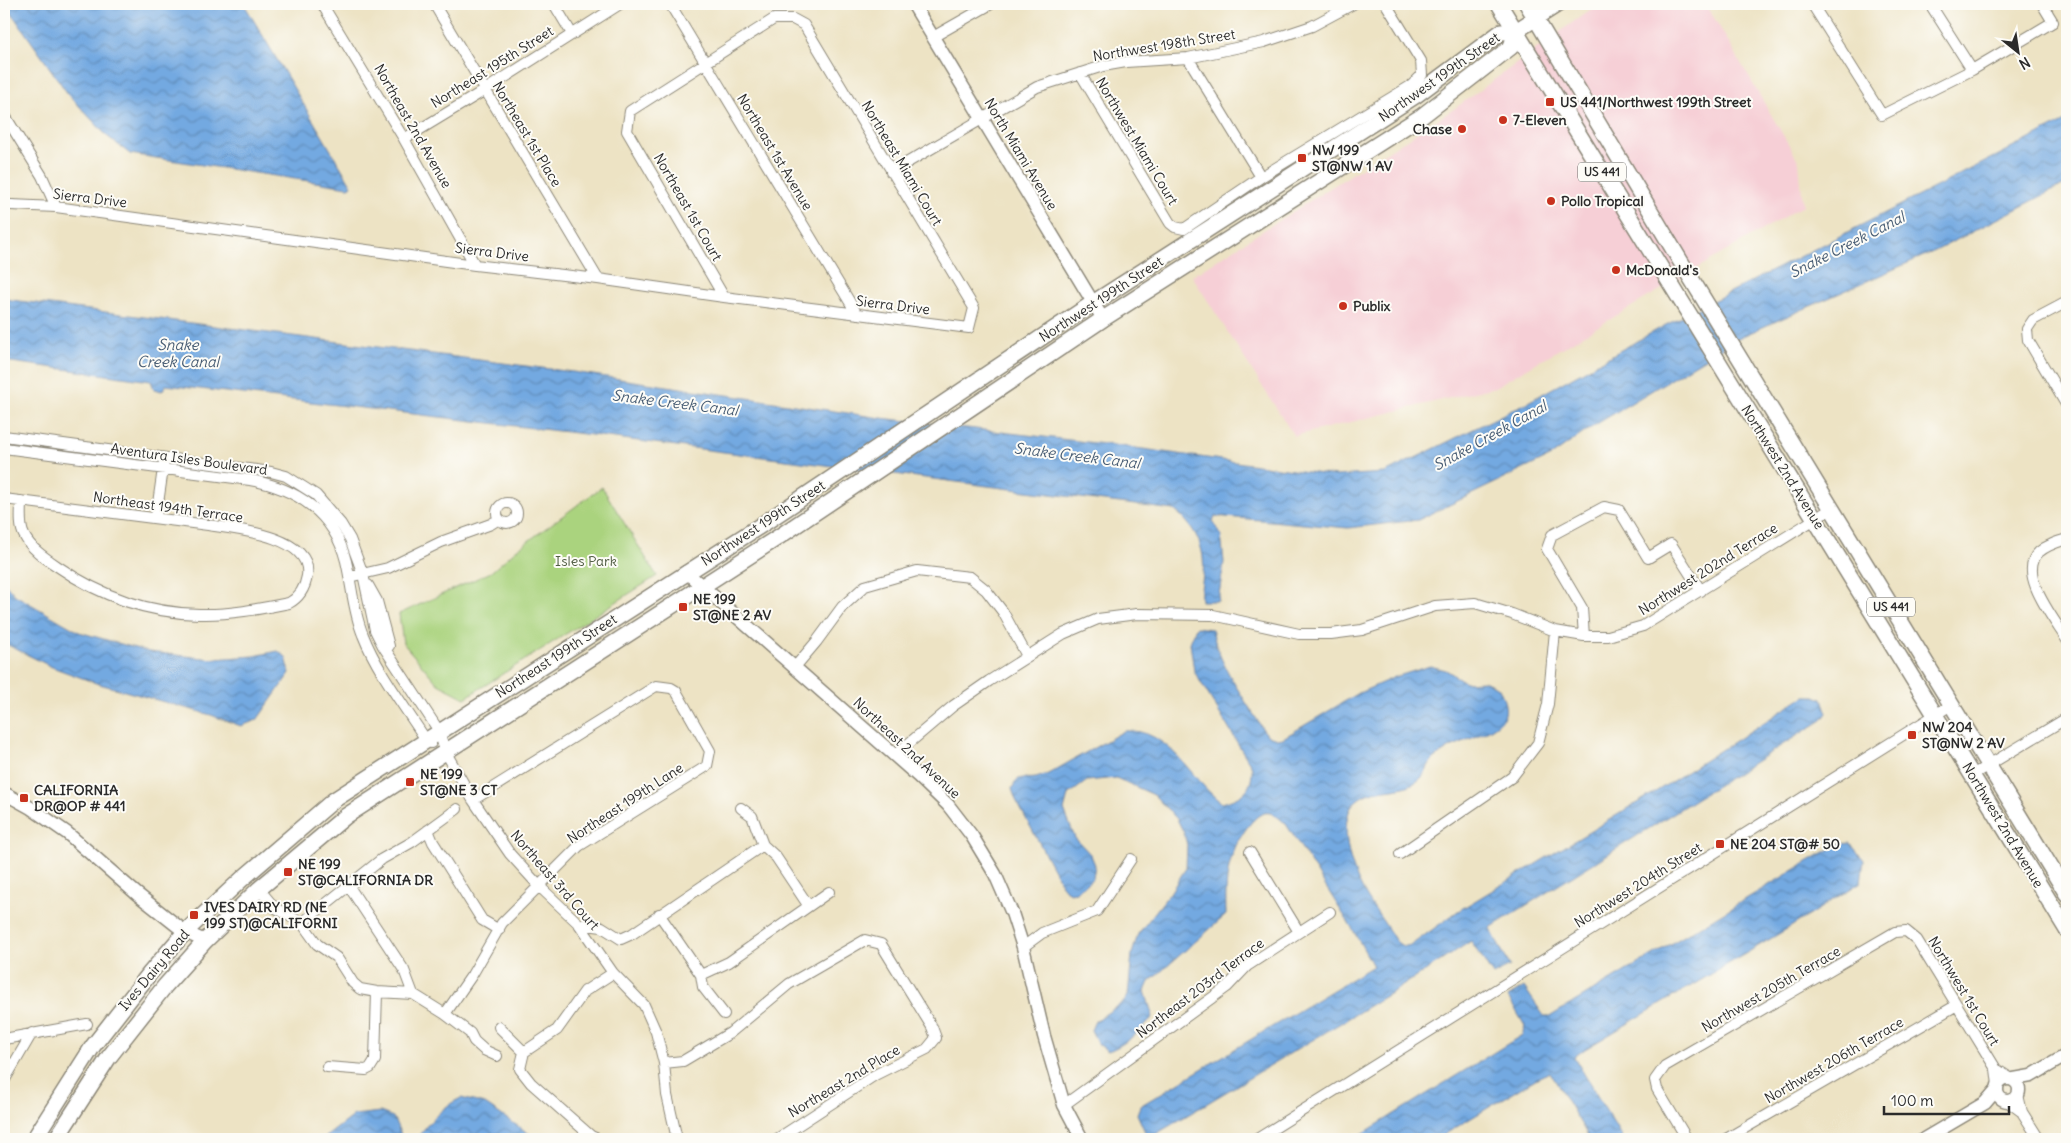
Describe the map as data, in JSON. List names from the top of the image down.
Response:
{
  "streets": {
    "main road": [
      "Northwest 199th Street",
      "US 441",
      "Northwest 2nd Avenue",
      "Northeast 199th Street",
      "Ives Dairy Road"
    ],
    "street": [
      "Northwest 198th Street",
      "Northeast 195th Street",
      "Northeast 2nd Avenue",
      "Northeast 1st Place",
      "Northwest Miami Court",
      "Northeast 1st Avenue",
      "North Miami Avenue",
      "Northeast Miami Court",
      "Sierra Drive",
      "Northeast 1st Court",
      "Aventura Isles Boulevard",
      "Northeast 194th Terrace",
      "Northwest 202nd Terrace",
      "Northeast 199th Lane",
      "Northeast 3rd Court",
      "Northwest 204th Street",
      "Northeast 203rd Terrace",
      "Northwest 205th Terrace",
      "Northwest 1st Court",
      "Northwest 206th Terrace",
      "Northeast 2nd Place"
    ]
  },
  "crossings": [
    ["Northwest 198th Street", "Northwest Miami Court"],
    ["Northwest 198th Street", "North Miami Avenue"],
    ["Northwest 198th Street", "Northeast Miami Court"],
    ["Northeast 195th Street", "Northeast 2nd Avenue"],
    ["Northeast 195th Street", "Northeast 1st Place"],
    ["Northwest 199th Street", "Northeast 2nd Avenue"],
    ["Northwest 199th Street", "North Miami Avenue"],
    ["Northwest 199th Street", "Northwest 2nd Avenue"],
    ["Northwest 199th Street", "Northeast 199th Street"],
    ["Northeast 2nd Avenue", "Sierra Drive"],
    ["Northeast 2nd Avenue", "Northwest 202nd Terrace"],
    ["Northeast 2nd Avenue", "Northeast 199th Street"],
    ["Northeast 2nd Avenue", "Northeast 203rd Terrace"],
    ["Northeast 1st Place", "Sierra Drive"],
    ["Northeast 1st Avenue", "Northeast Miami Court"],
    ["Northeast 1st Avenue", "Sierra Drive"],
    ["Northeast 1st Avenue", "Northeast 1st Court"],
    ["Northeast Miami Court", "Sierra Drive"],
    ["Northeast Miami Court", "Northeast 1st Court"],
    ["Sierra Drive", "Northeast 1st Court"],
    ["Aventura Isles Boulevard", "Northeast 199th Street"],
    ["Aventura Isles Boulevard", "Northeast 3rd Court"],
    ["Aventura Isles Boulevard", "Ives Dairy Road"],
    ["Northwest 2nd Avenue", "Northwest 202nd Terrace"],
    ["Northwest 2nd Avenue", "Northwest 204th Street"],
    ["Northeast 199th Street", "Northeast 3rd Court"],
    ["Northeast 199th Street", "Ives Dairy Road"],
    ["Northeast 199th Lane", "Northeast 3rd Court"],
    ["Northeast 3rd Court", "Ives Dairy Road"],
    ["Northeast 3rd Court", "Northeast 2nd Place"],
    ["Northwest 205th Terrace", "Northwest 1st Court"],
    ["Northwest 1st Court", "Northwest 206th Terrace"]
  ],
  "water": ["Snake Creek Canal"],
  "parks": ["Isles Park"],
  "places": {
    "transit": [
      "US 441/Northwest 199th Street",
      "NW 199 ST@NW 1 AV",
      "NE 199 ST@NE 2 AV",
      "NW 204 ST@NW 2 AV",
      "NE 199 ST@NE 3 CT",
      "CALIFORNIA DR@OP # 441",
      "NE 204 ST@# 50",
      "NE 199 ST@CALIFORNIA DR",
      "IVES DAIRY RD (NE 199 ST)@CALIFORNI"
    ],
    "other": [
      "7-Eleven",
      "Chase",
      "Pollo Tropical",
      "McDonald's",
      "Publix"
    ]
  },
  "scale_bar": "100 m",
  "north": "bottom right"
}
